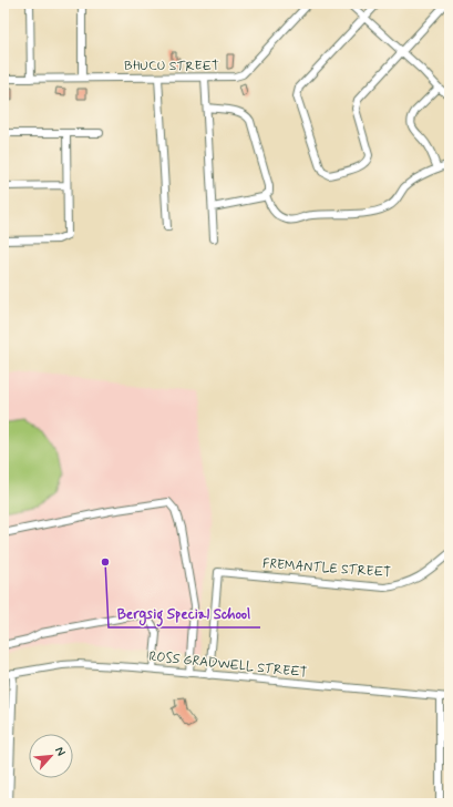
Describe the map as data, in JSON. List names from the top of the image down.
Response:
{
  "streets": {
    "street": ["BHUCU STREET", "FREMANTLE STREET", "ROSS GRADWELL STREET"]
  },
  "crossings": [
    ["FREMANTLE STREET", "ROSS GRADWELL STREET"]
  ],
  "places": ["Bergsig Special School"],
  "north": "top right"
}
